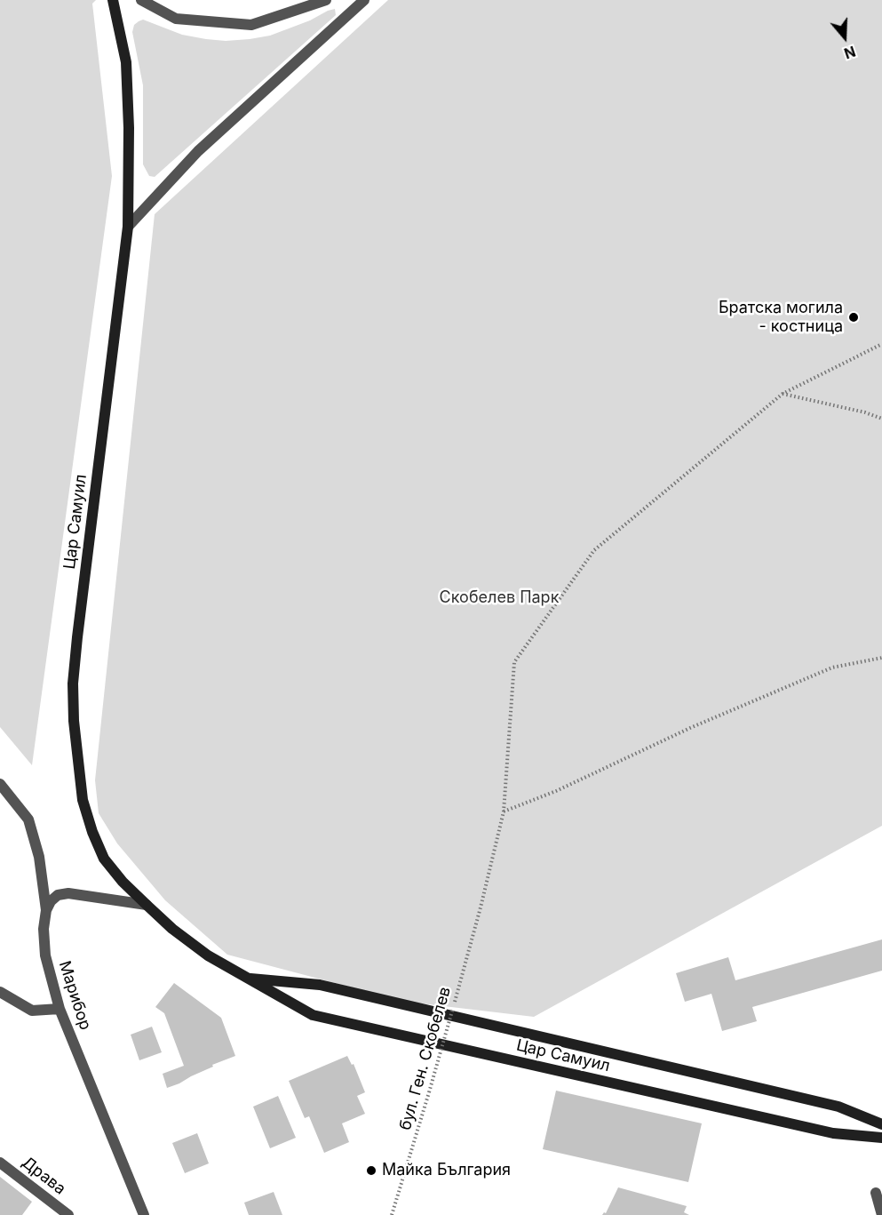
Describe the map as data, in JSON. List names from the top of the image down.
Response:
{
  "streets": {
    "street": ["Цар Самуил", "Марибор", "Драва"],
    "path": ["бул. Ген. Скобелев"]
  },
  "parks": ["Скобелев Парк"],
  "places": ["Братска могила - костница", "Майка България"],
  "north": "bottom"
}
